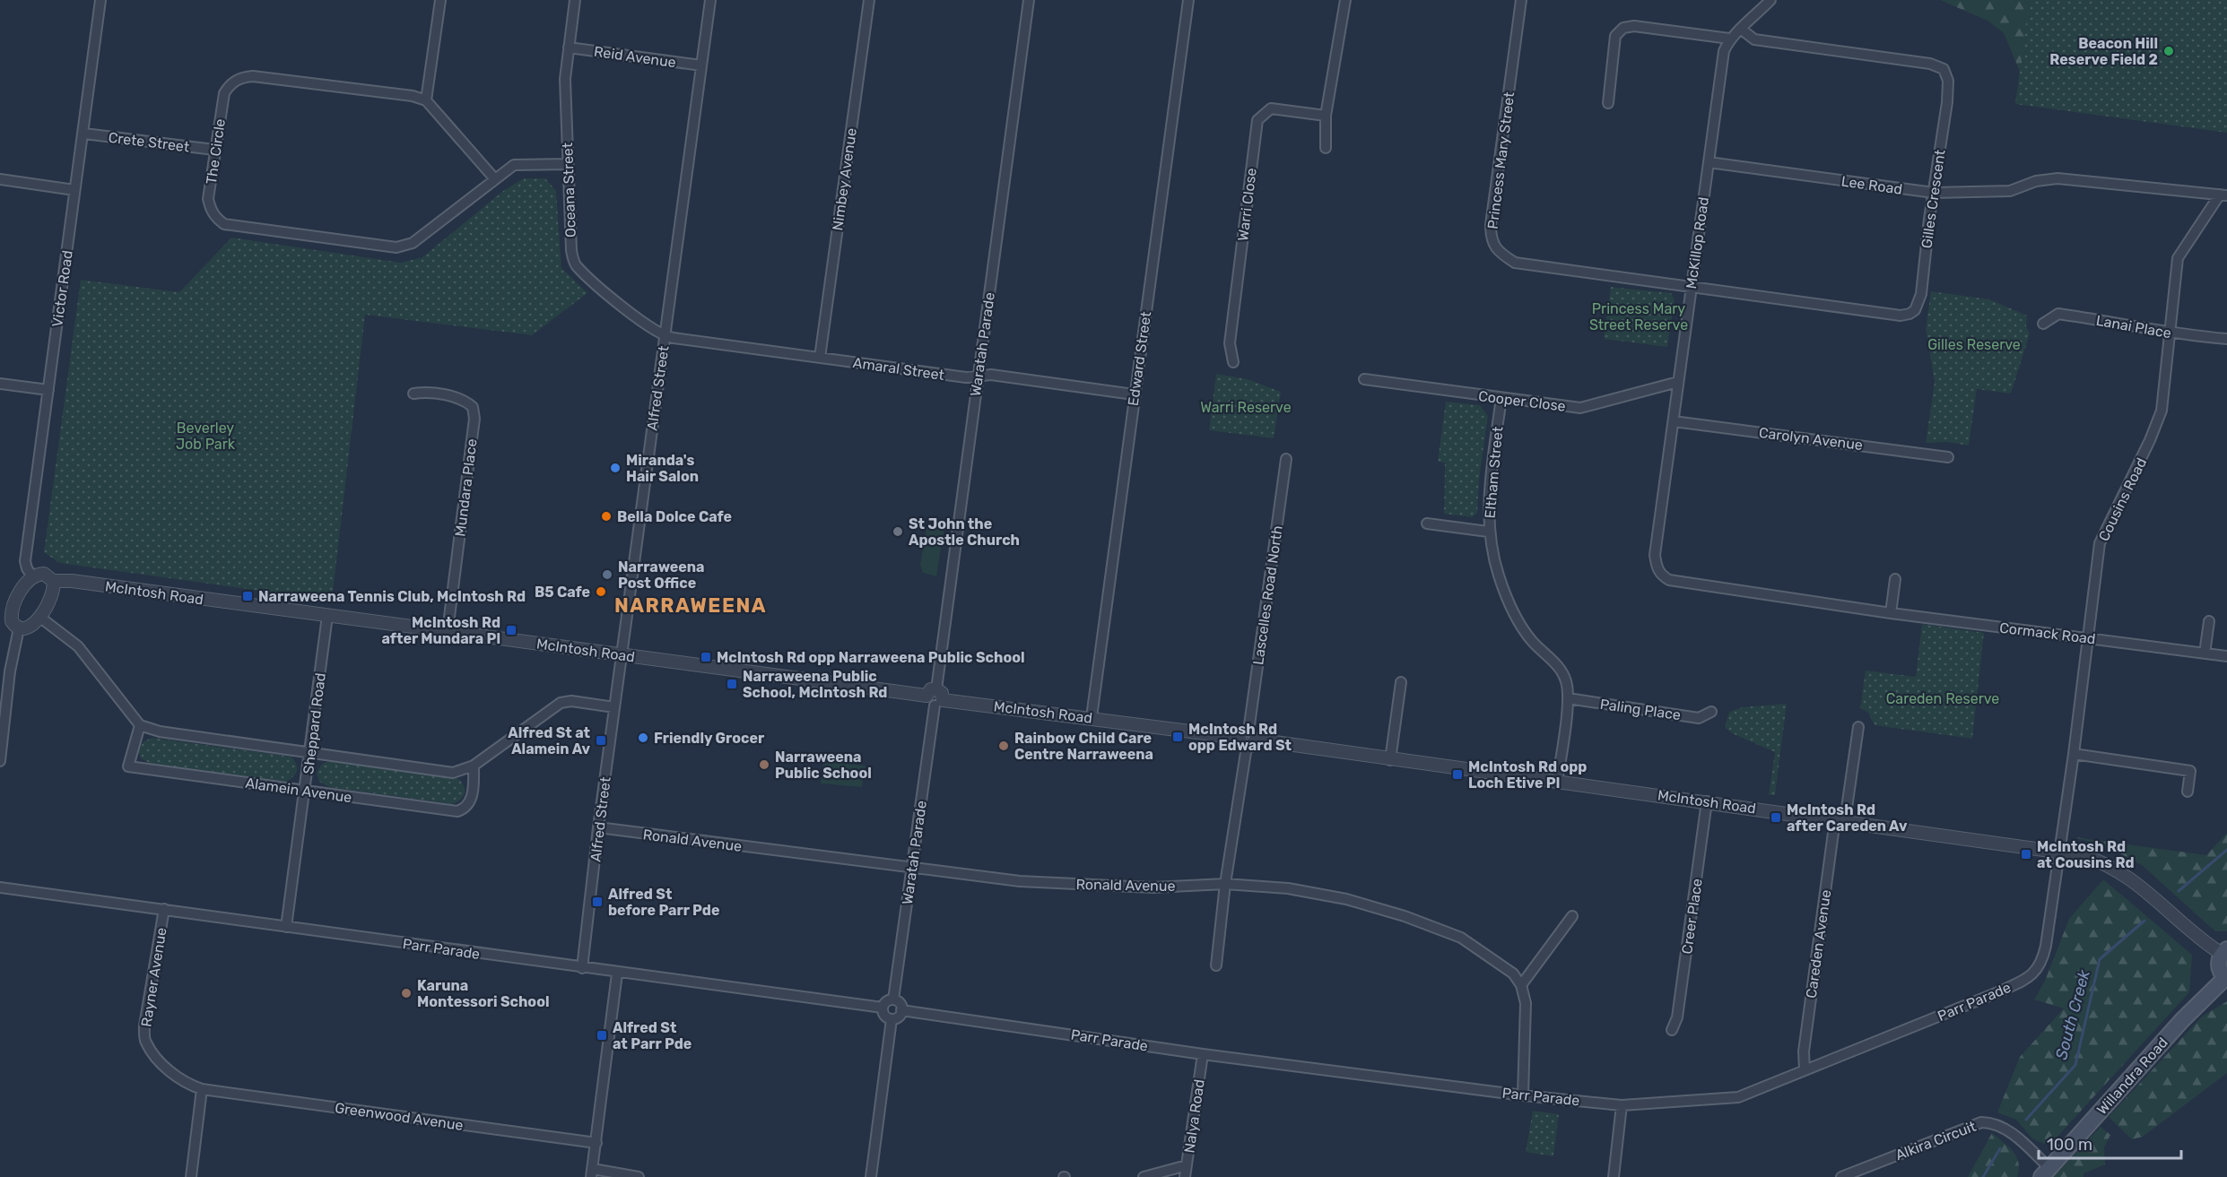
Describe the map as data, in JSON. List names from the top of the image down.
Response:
{
  "streets": {
    "main road": ["Willandra Road"],
    "street": [
      "Reid Avenue",
      "Crete Street",
      "The Circle",
      "Princess Mary Street",
      "Nimbey Avenue",
      "Lee Road",
      "Oceana Street",
      "Gilles Crescent",
      "Warri Close",
      "McKillop Road",
      "Victor Road",
      "Lanai Place",
      "Waratah Parade",
      "Edward Street",
      "Amaral Street",
      "Alfred Street",
      "Cooper Close",
      "Carolyn Avenue",
      "Eltham Street",
      "Mundara Place",
      "Cousins Road",
      "McIntosh Road",
      "Lascelles Road North",
      "Cormack Road",
      "Paling Place",
      "Sheppard Road",
      "Alamein Avenue",
      "Ronald Avenue",
      "Creer Place",
      "Careden Avenue",
      "Parr Parade",
      "Rayner Avenue",
      "Greenwood Avenue",
      "Nalya Road",
      "Alkira Circuit"
    ]
  },
  "crossings": [
    ["Reid Avenue", "Oceana Street"],
    ["Reid Avenue", "Alfred Street"],
    ["Crete Street", "The Circle"],
    ["Crete Street", "Victor Road"],
    ["The Circle", "Oceana Street"],
    ["Princess Mary Street", "Gilles Crescent"],
    ["Princess Mary Street", "McKillop Road"],
    ["Nimbey Avenue", "Amaral Street"],
    ["Lee Road", "Gilles Crescent"],
    ["Lee Road", "McKillop Road"],
    ["Lee Road", "Cousins Road"],
    ["Oceana Street", "Amaral Street"],
    ["Oceana Street", "Alfred Street"],
    ["Gilles Crescent", "McKillop Road"],
    ["McKillop Road", "Cooper Close"],
    ["McKillop Road", "Carolyn Avenue"],
    ["McKillop Road", "Cormack Road"],
    ["Victor Road", "McIntosh Road"],
    ["Lanai Place", "Cousins Road"],
    ["Waratah Parade", "Amaral Street"],
    ["Waratah Parade", "McIntosh Road"],
    ["Waratah Parade", "Ronald Avenue"],
    ["Waratah Parade", "Parr Parade"],
    ["Edward Street", "Amaral Street"],
    ["Edward Street", "McIntosh Road"],
    ["Amaral Street", "Alfred Street"],
    ["Alfred Street", "McIntosh Road"],
    ["Alfred Street", "Ronald Avenue"],
    ["Alfred Street", "Parr Parade"],
    ["Cooper Close", "Eltham Street"],
    ["Eltham Street", "McIntosh Road"],
    ["Eltham Street", "Paling Place"],
    ["Mundara Place", "McIntosh Road"],
    ["Cousins Road", "McIntosh Road"],
    ["Cousins Road", "Cormack Road"],
    ["Cousins Road", "Parr Parade"],
    ["McIntosh Road", "Lascelles Road North"],
    ["McIntosh Road", "Sheppard Road"],
    ["McIntosh Road", "Creer Place"],
    ["McIntosh Road", "Careden Avenue"],
    ["McIntosh Road", "Parr Parade"],
    ["Lascelles Road North", "Ronald Avenue"],
    ["Sheppard Road", "Alamein Avenue"],
    ["Sheppard Road", "Parr Parade"],
    ["Careden Avenue", "Parr Parade"],
    ["Parr Parade", "Rayner Avenue"],
    ["Parr Parade", "Nalya Road"],
    ["Rayner Avenue", "Greenwood Avenue"],
    ["Willandra Road", "Alkira Circuit"]
  ],
  "districts": ["NARRAWEENA"],
  "water": ["South Creek"],
  "parks": [
    "Princess Mary Street Reserve",
    "Gilles Reserve",
    "Warri Reserve",
    "Beverley Job Park",
    "Careden Reserve"
  ],
  "places": {
    "other": [
      "Beacon Hill Reserve Field 2",
      "Miranda's Hair Salon",
      "Bella Dolce Cafe",
      "St John the Apostle Church",
      "Narraweena Post Office",
      "B5 Cafe",
      "Friendly Grocer",
      "Rainbow Child Care Centre Narraweena",
      "Narraweena Public School",
      "Karuna Montessori School"
    ],
    "transit": [
      "Narraweena Tennis Club, McIntosh Rd",
      "McIntosh Rd after Mundara Pl",
      "McIntosh Rd opp Narraweena Public School",
      "Narraweena Public School, McIntosh Rd",
      "McIntosh Rd opp Edward St",
      "Alfred St at Alamein Av",
      "McIntosh Rd opp Loch Etive Pl",
      "McIntosh Rd after Careden Av",
      "McIntosh Rd at Cousins Rd",
      "Alfred St before Parr Pde",
      "Alfred St at Parr Pde"
    ]
  },
  "scale_bar": "100 m"
}
